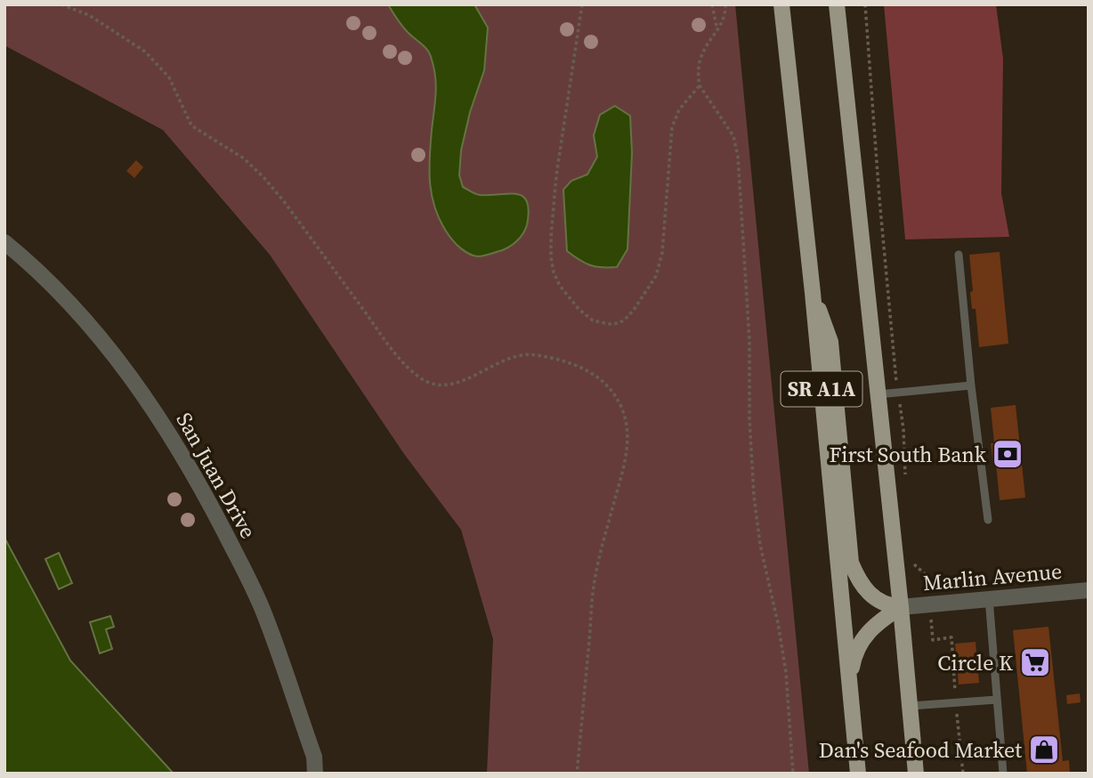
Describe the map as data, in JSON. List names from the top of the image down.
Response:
{
  "streets": {
    "main road": ["SR A1A"],
    "street": ["San Juan Drive", "Marlin Avenue"]
  },
  "crossings": [
    ["SR A1A", "Marlin Avenue"]
  ],
  "places": {
    "bank": ["First South Bank"],
    "supermarket": ["Circle K"],
    "shop": ["Dan's Seafood Market"]
  }
}
